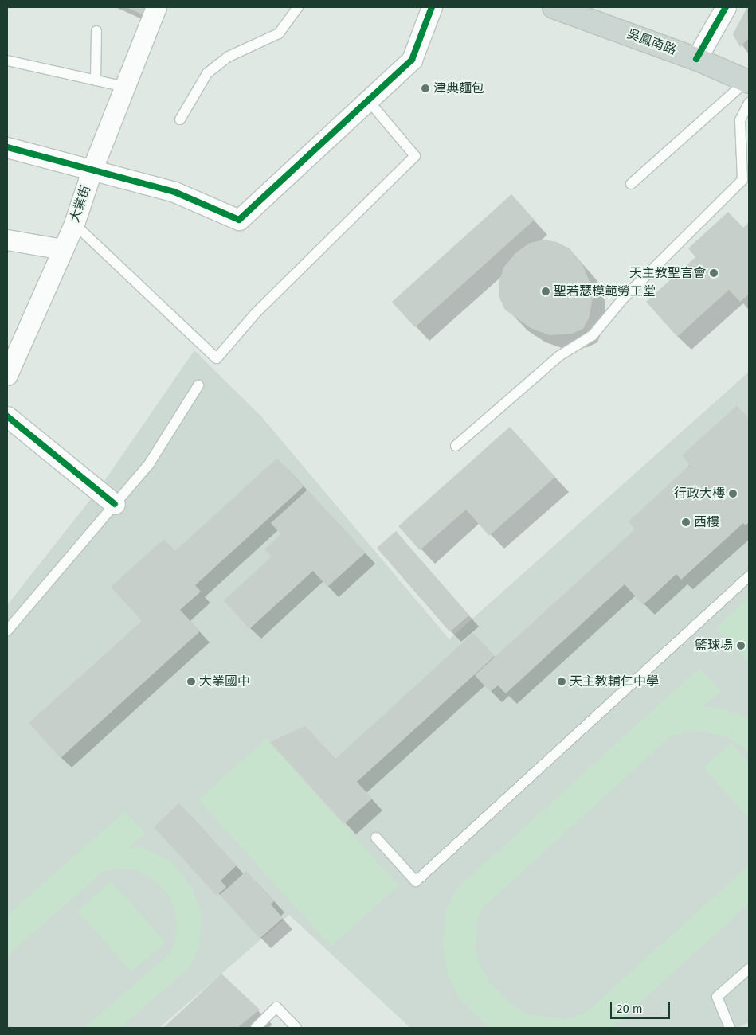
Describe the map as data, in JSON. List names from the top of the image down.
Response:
{
  "streets": {
    "main road": ["吳鳳南路"],
    "street": ["大業街"]
  },
  "places": [
    "津典麵包",
    "天主教聖言會",
    "聖若瑟模範勞工堂",
    "行政大樓",
    "西樓",
    "籃球場",
    "大業國中",
    "天主教輔仁中學"
  ],
  "scale_bar": "20 m"
}
